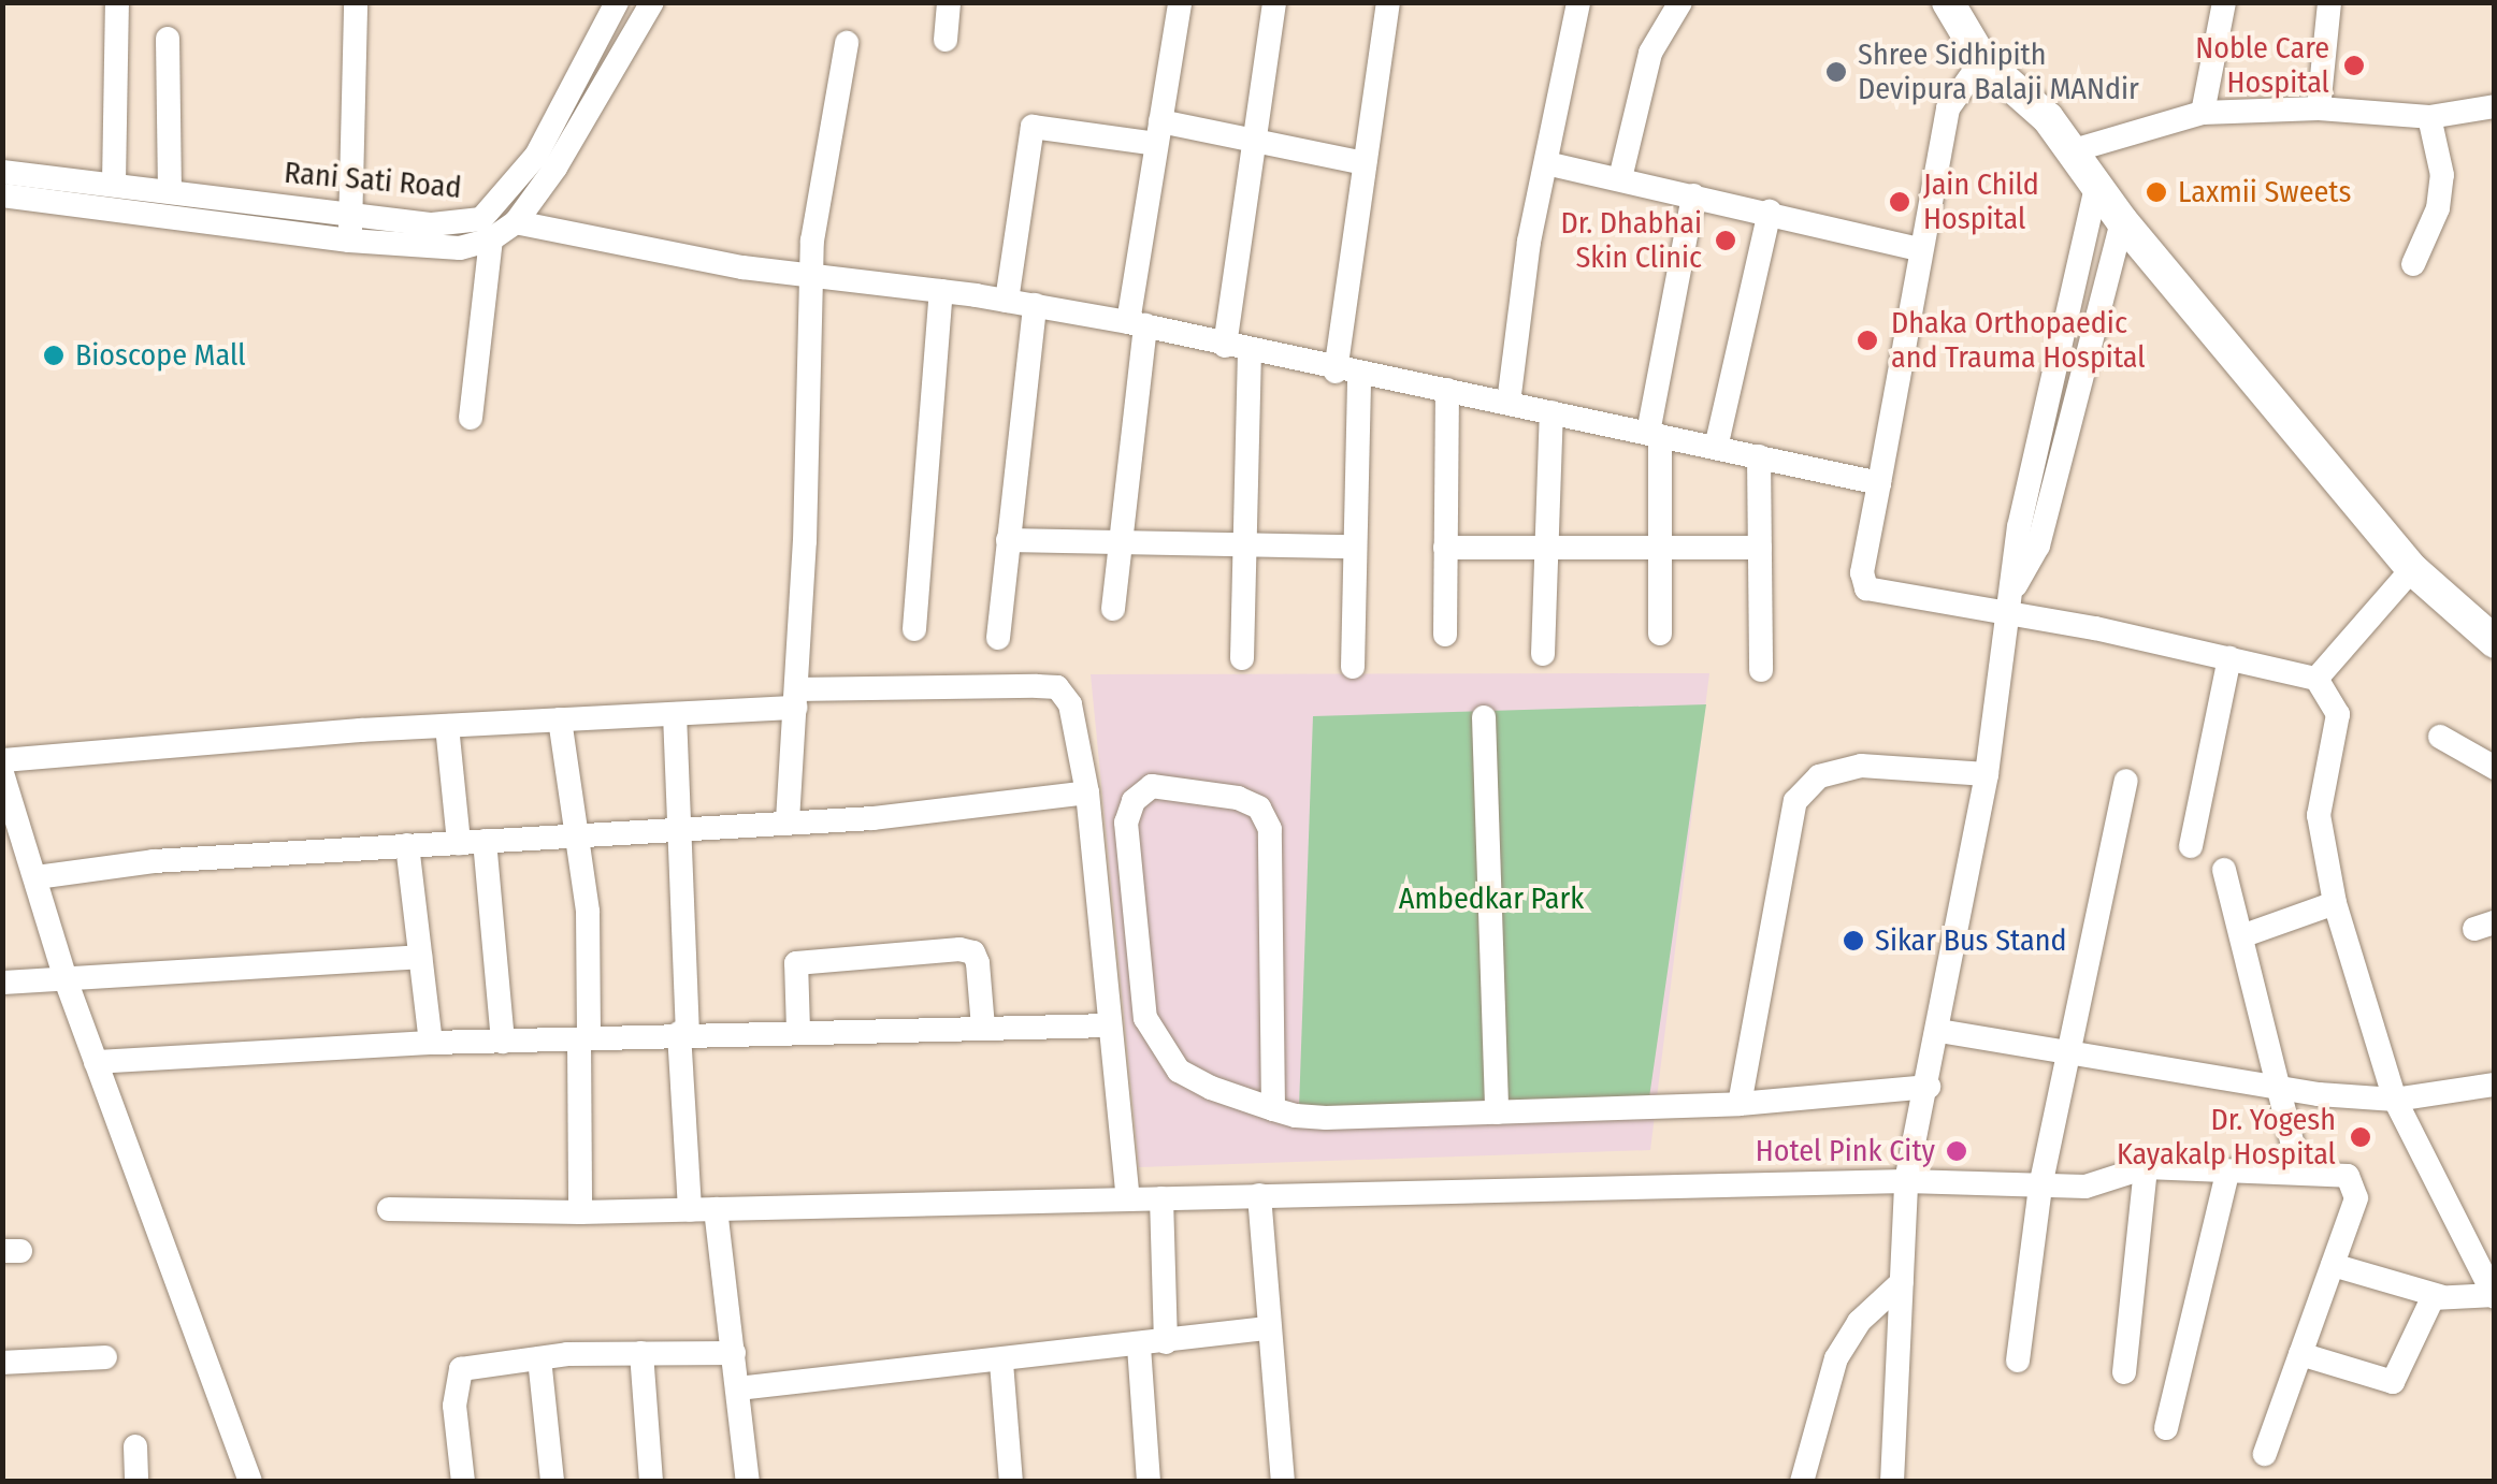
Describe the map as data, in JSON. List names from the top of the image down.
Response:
{
  "streets": {
    "street": ["Rani Sati Road"]
  },
  "parks": ["Ambedkar Park"],
  "places": [
    "Noble Care Hospital",
    "Shree Sidhipith Devipura Balaji MANdir",
    "Laxmii Sweets",
    "Jain Child Hospital",
    "Dr. Dhabhai Skin Clinic",
    "Dhaka Orthopaedic and Trauma Hospital",
    "Bioscope Mall",
    "Sikar Bus Stand",
    "Dr. Yogesh Kayakalp Hospital",
    "Hotel Pink City"
  ]
}
